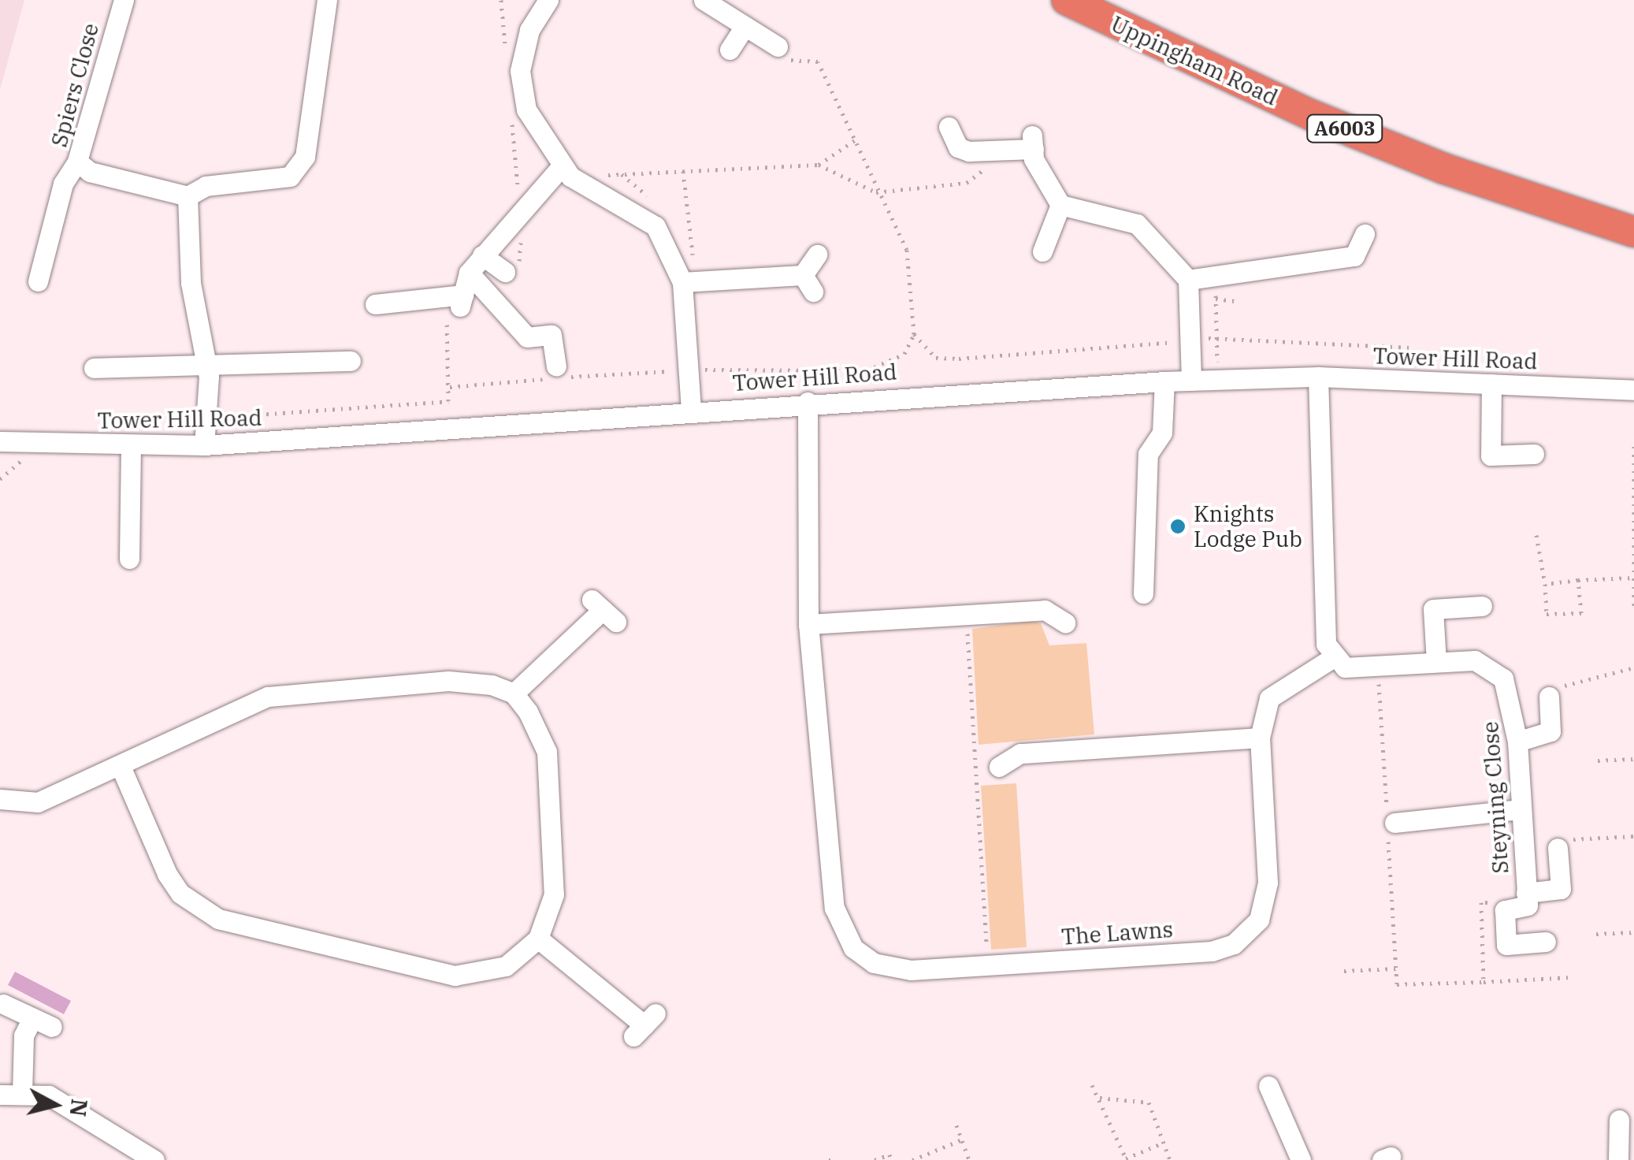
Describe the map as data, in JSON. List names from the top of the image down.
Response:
{
  "streets": {
    "highway": ["Uppingham Road", "A6003"],
    "street": [
      "Spiers Close",
      "Tower Hill Road",
      "Steyning Close",
      "The Lawns"
    ]
  },
  "crossings": [
    ["Tower Hill Road", "The Lawns"],
    ["Steyning Close", "The Lawns"]
  ],
  "places": ["Knights Lodge Pub"],
  "north": "right"
}
